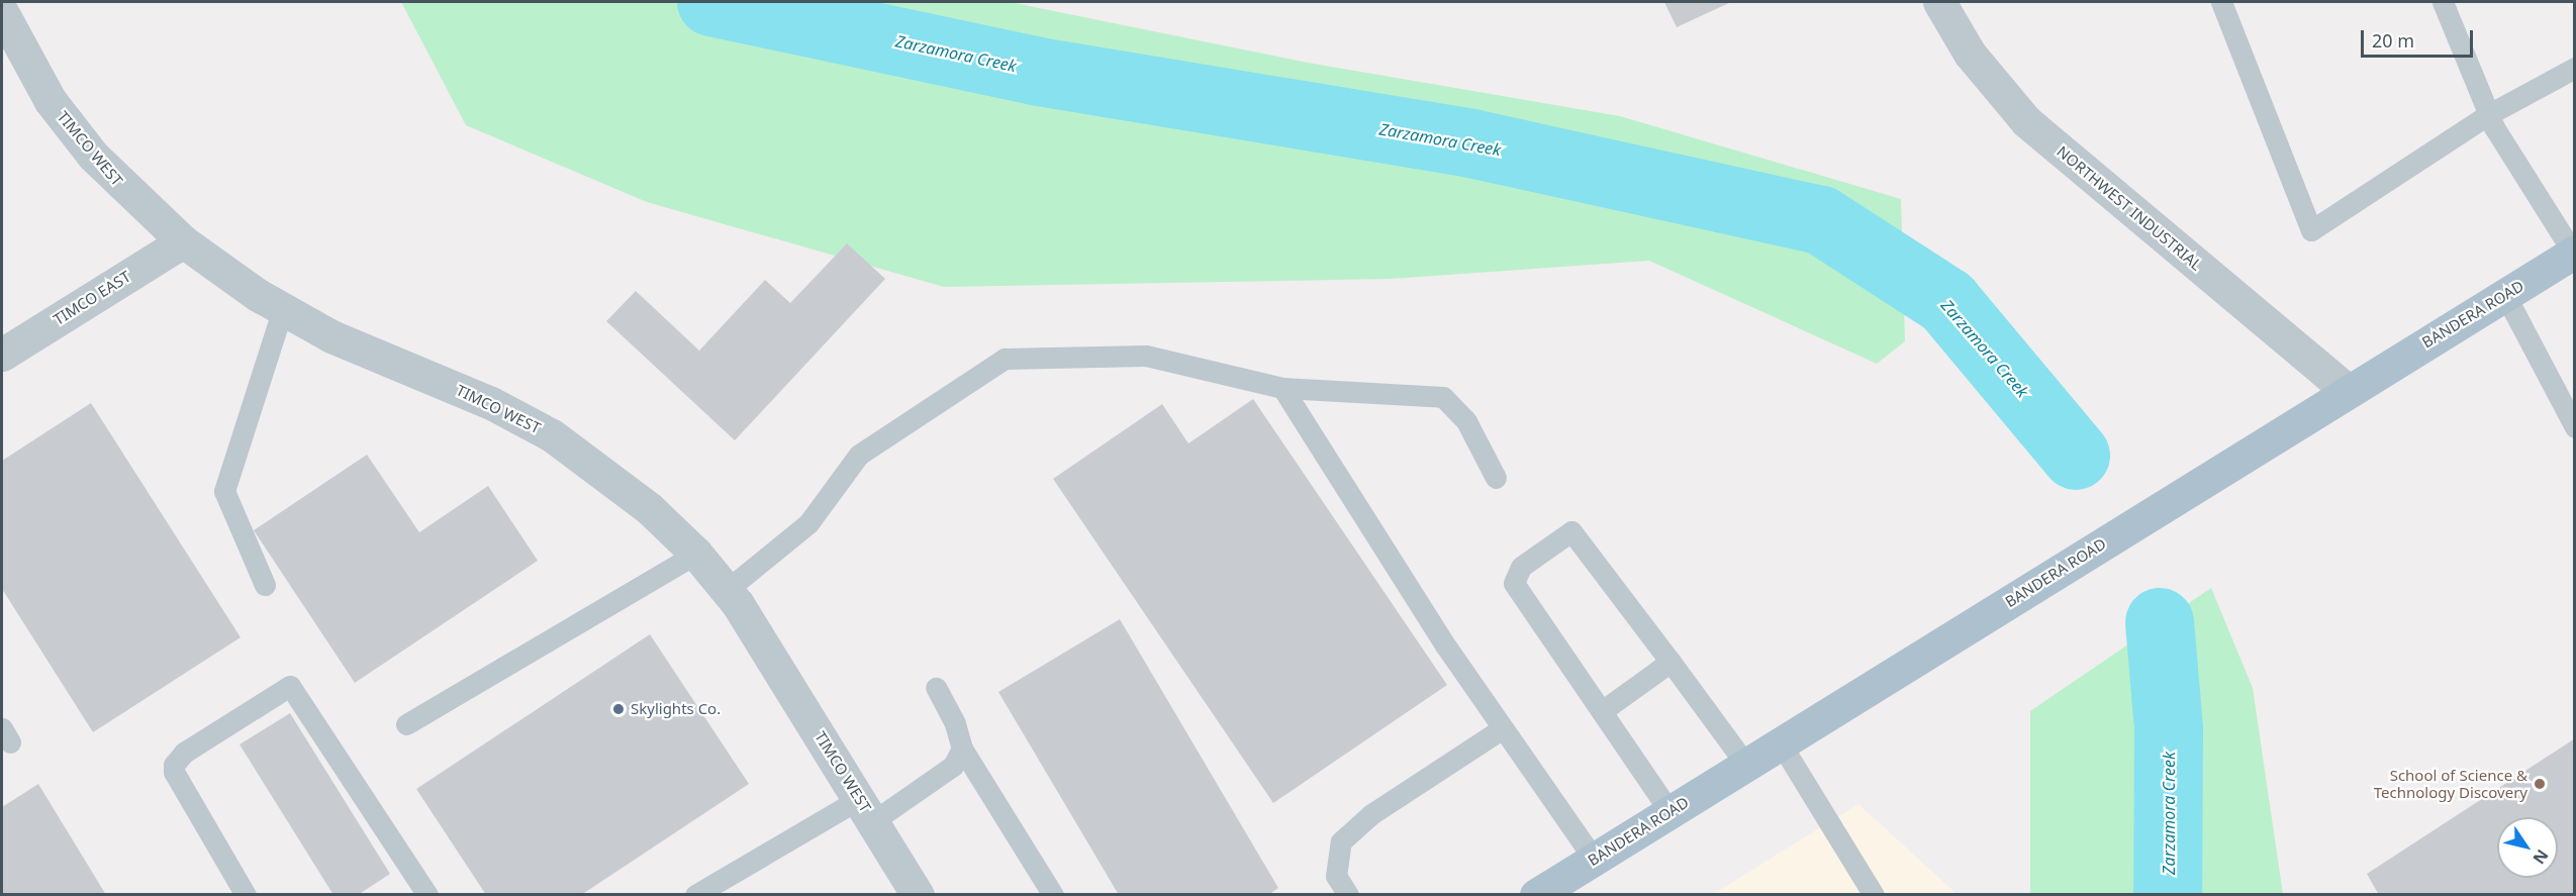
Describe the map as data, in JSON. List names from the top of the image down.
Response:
{
  "streets": {
    "main road": ["BANDERA ROAD"],
    "street": ["TIMCO WEST", "NORTHWEST INDUSTRIAL", "TIMCO EAST"]
  },
  "crossings": [
    ["TIMCO WEST", "TIMCO EAST"],
    ["NORTHWEST INDUSTRIAL", "BANDERA ROAD"]
  ],
  "water": ["Zarzamora Creek"],
  "places": ["Skylights Co.", "School of Science & Technology Discovery"],
  "scale_bar": "20 m",
  "north": "bottom right"
}
